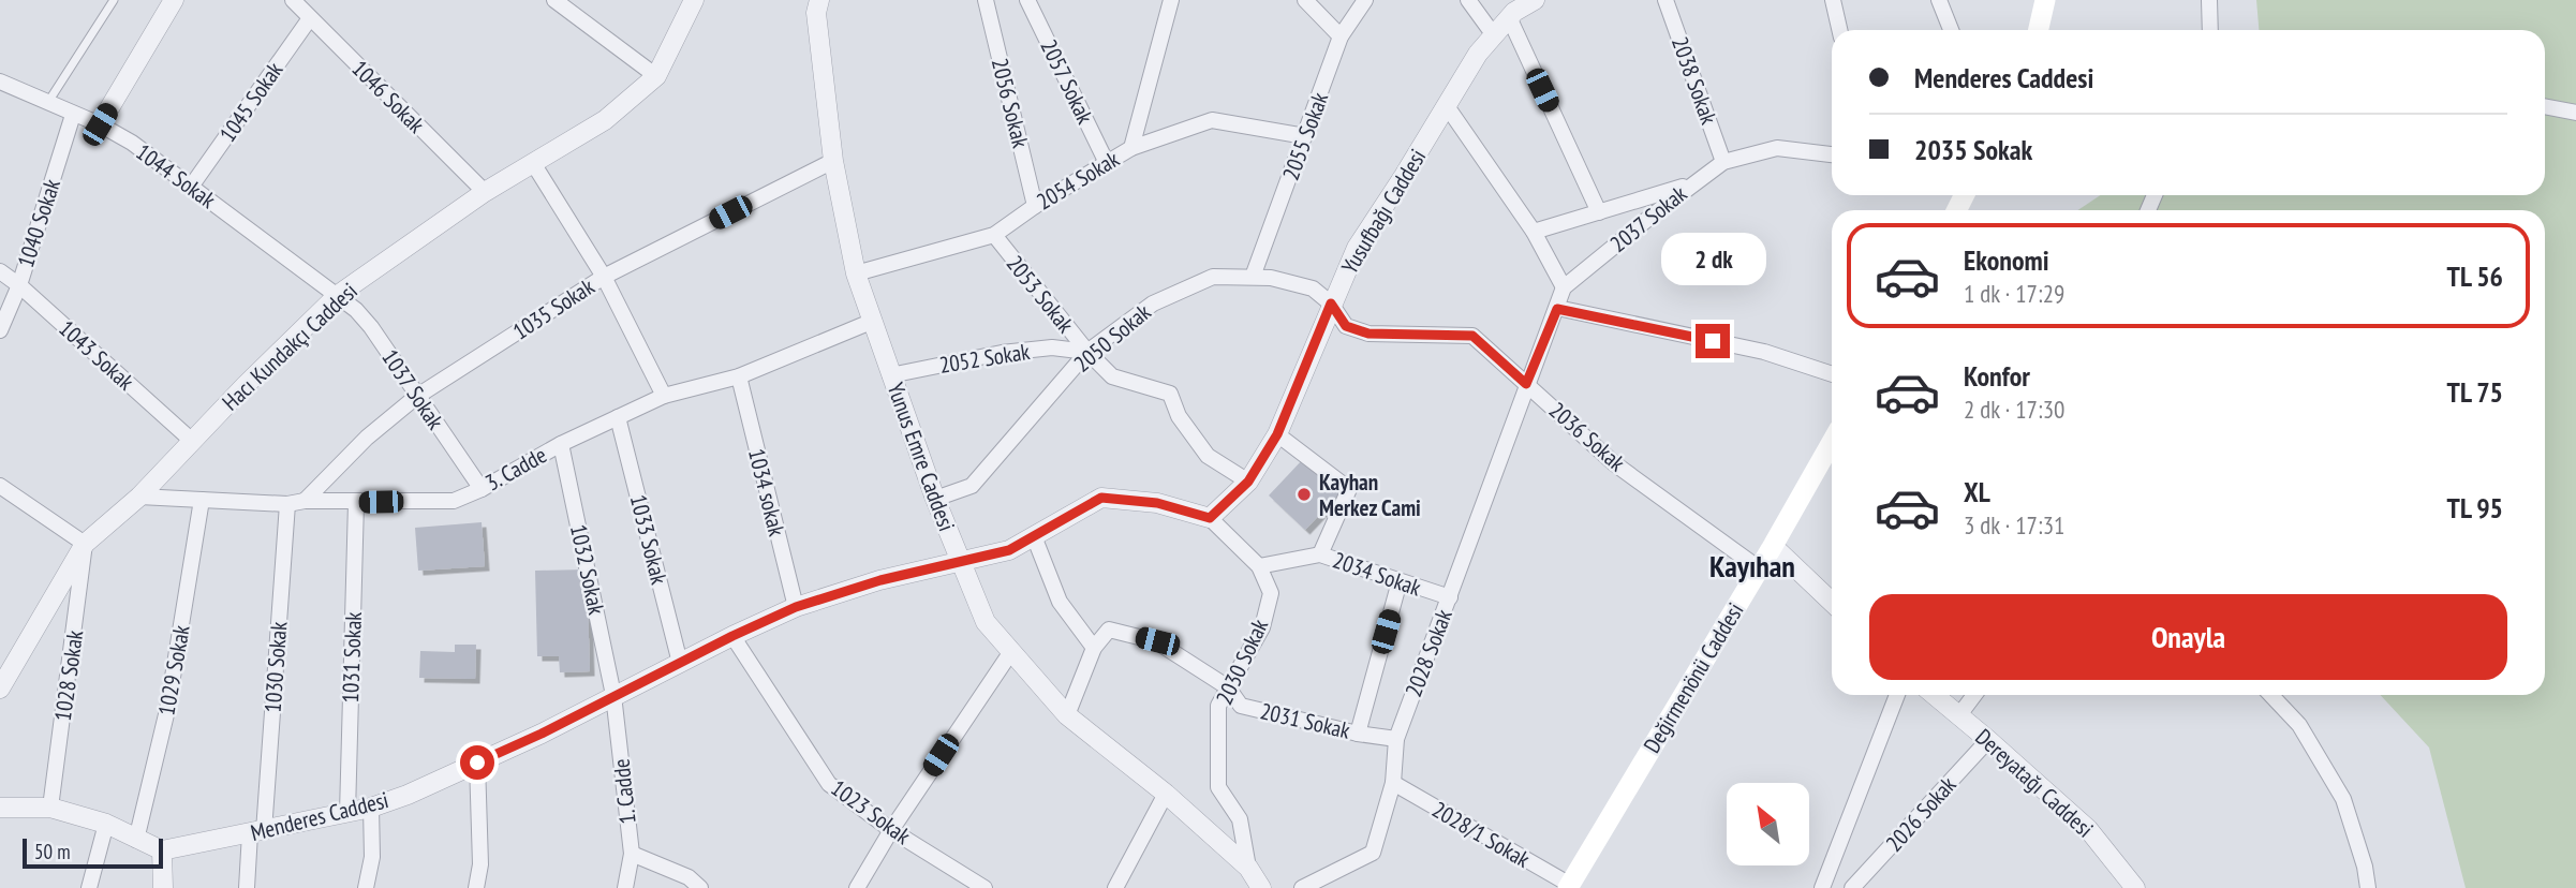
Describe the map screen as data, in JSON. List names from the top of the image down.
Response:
{
  "streets": {
    "main road": ["Değirmenönü Caddesi"],
    "street": [
      "2038 Sokak",
      "2057 Sokak",
      "1046 Sokak",
      "1045 Sokak",
      "2056 Sokak",
      "2055 Sokak",
      "1044 Sokak",
      "2054 Sokak",
      "Yusufbağı Caddesi",
      "2037 Sokak",
      "1040 Sokak",
      "2053 Sokak",
      "1035 Sokak",
      "2050 Sokak",
      "Hacı Kundakçı Caddesi",
      "1043 Sokak",
      "2052 Sokak",
      "1037 Sokak",
      "2036 Sokak",
      "Yunus Emre Caddesi",
      "3. Cadde",
      "1034 sokak",
      "1033 Sokak",
      "1032 Sokak",
      "2034 Sokak",
      "2028 Sokak",
      "1031 Sokak",
      "2030 Sokak",
      "1030 Sokak",
      "1029 Sokak",
      "1028 Sokak",
      "2031 Sokak",
      "Dereyatağı Caddesi",
      "1. Cadde",
      "1023 Sokak",
      "2026 Sokak",
      "Menderes Caddesi",
      "2028/1 Sokak"
    ]
  },
  "crossings": [
    ["2038 Sokak", "2037 Sokak"],
    ["2057 Sokak", "2054 Sokak"],
    ["1046 Sokak", "1045 Sokak"],
    ["1046 Sokak", "Hacı Kundakçı Caddesi"],
    ["1045 Sokak", "1044 Sokak"],
    ["2056 Sokak", "2054 Sokak"],
    ["2055 Sokak", "2054 Sokak"],
    ["2055 Sokak", "2050 Sokak"],
    ["1044 Sokak", "1040 Sokak"],
    ["1044 Sokak", "Hacı Kundakçı Caddesi"],
    ["1044 Sokak", "1037 Sokak"],
    ["2054 Sokak", "2053 Sokak"],
    ["2054 Sokak", "Yunus Emre Caddesi"],
    ["Yusufbağı Caddesi", "2050 Sokak"],
    ["Yusufbağı Caddesi", "2036 Sokak"],
    ["Yusufbağı Caddesi", "2030 Sokak"],
    ["1040 Sokak", "1043 Sokak"],
    ["2053 Sokak", "2050 Sokak"],
    ["2053 Sokak", "2052 Sokak"],
    ["1035 Sokak", "1037 Sokak"],
    ["1035 Sokak", "Yunus Emre Caddesi"],
    ["1035 Sokak", "3. Cadde"],
    ["2050 Sokak", "2052 Sokak"],
    ["2050 Sokak", "2036 Sokak"],
    ["2050 Sokak", "Yunus Emre Caddesi"],
    ["Hacı Kundakçı Caddesi", "1043 Sokak"],
    ["Hacı Kundakçı Caddesi", "1037 Sokak"],
    ["Hacı Kundakçı Caddesi", "3. Cadde"],
    ["Hacı Kundakçı Caddesi", "1028 Sokak"],
    ["2052 Sokak", "Yunus Emre Caddesi"],
    ["1037 Sokak", "3. Cadde"],
    ["2036 Sokak", "2028 Sokak"],
    ["2036 Sokak", "Değirmenönü Caddesi"],
    ["Yunus Emre Caddesi", "3. Cadde"],
    ["Yunus Emre Caddesi", "2030 Sokak"],
    ["Yunus Emre Caddesi", "Menderes Caddesi"],
    ["3. Cadde", "1034 sokak"],
    ["3. Cadde", "1033 Sokak"],
    ["3. Cadde", "1032 Sokak"],
    ["3. Cadde", "1031 Sokak"],
    ["3. Cadde", "1030 Sokak"],
    ["3. Cadde", "1029 Sokak"],
    ["1034 sokak", "Menderes Caddesi"],
    ["1033 Sokak", "Menderes Caddesi"],
    ["1032 Sokak", "1. Cadde"],
    ["1032 Sokak", "Menderes Caddesi"],
    ["2034 Sokak", "2028 Sokak"],
    ["2034 Sokak", "2030 Sokak"],
    ["2028 Sokak", "2031 Sokak"],
    ["2028 Sokak", "2028/1 Sokak"],
    ["1031 Sokak", "Menderes Caddesi"],
    ["2030 Sokak", "2031 Sokak"],
    ["1030 Sokak", "Menderes Caddesi"],
    ["Değirmenönü Caddesi", "2028/1 Sokak"],
    ["Dereyatağı Caddesi", "2026 Sokak"],
    ["1. Cadde", "Menderes Caddesi"],
    ["1023 Sokak", "Menderes Caddesi"]
  ],
  "districts": ["Kayıhan"],
  "places": ["Kayhan Merkez Cami"],
  "scale_bar": "50 m",
  "north": "top left",
  "page": {
    "banner": ["Menderes Caddesi", "2035 Sokak"],
    "list": [
      {
        "name": "Ekonomi",
        "note": "1 dk · 17:29",
        "value": "TL 56"
      },
      {
        "name": "Konfor",
        "note": "2 dk · 17:30",
        "value": "TL 75"
      },
      {
        "name": "XL",
        "note": "3 dk · 17:31",
        "value": "TL 95"
      }
    ],
    "bubble": "2 dk",
    "buttons": "Onayla",
    "scale": "50 m"
  }
}
